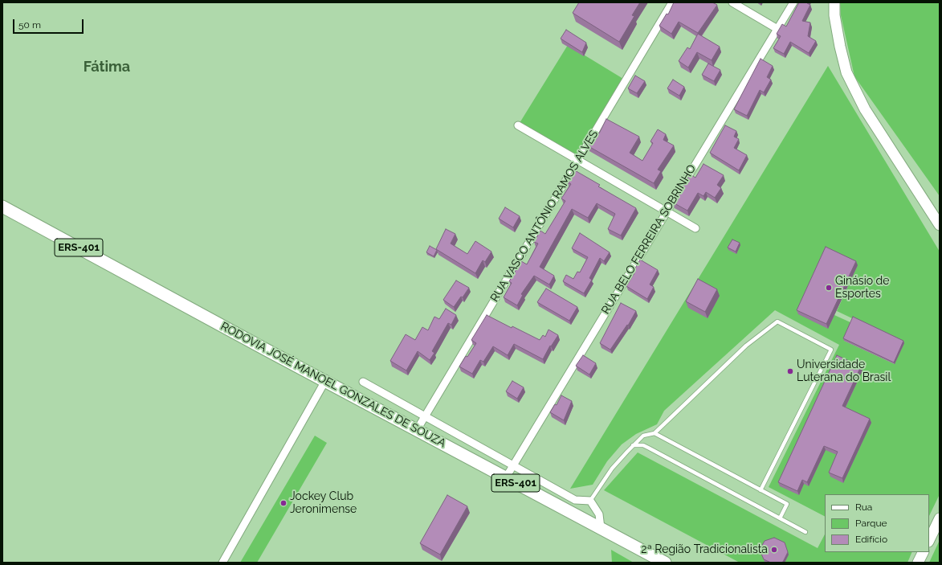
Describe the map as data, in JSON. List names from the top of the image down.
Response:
{
  "streets": {
    "main road": ["ERS-401", "RODOVIA JOSÉ MANOEL GONZALES DE SOUZA"],
    "street": ["RUA VASCO ANTÔNIO RAMOS ALVES", "RUA BELO FERREIRA SOBRINHO"]
  },
  "crossings": [
    ["RUA VASCO ANTÔNIO RAMOS ALVES", "RODOVIA JOSÉ MANOEL GONZALES DE SOUZA"],
    ["RUA BELO FERREIRA SOBRINHO", "RODOVIA JOSÉ MANOEL GONZALES DE SOUZA"]
  ],
  "districts": ["Fátima"],
  "places": [
    "Ginásio de Esportes",
    "Universidade Luterana do Brasil",
    "Jockey Club Jeronimense",
    "2ª Região Tradicionalista"
  ],
  "legend": ["Rua", "Parque", "Edifício"],
  "scale_bar": "50 m"
}
